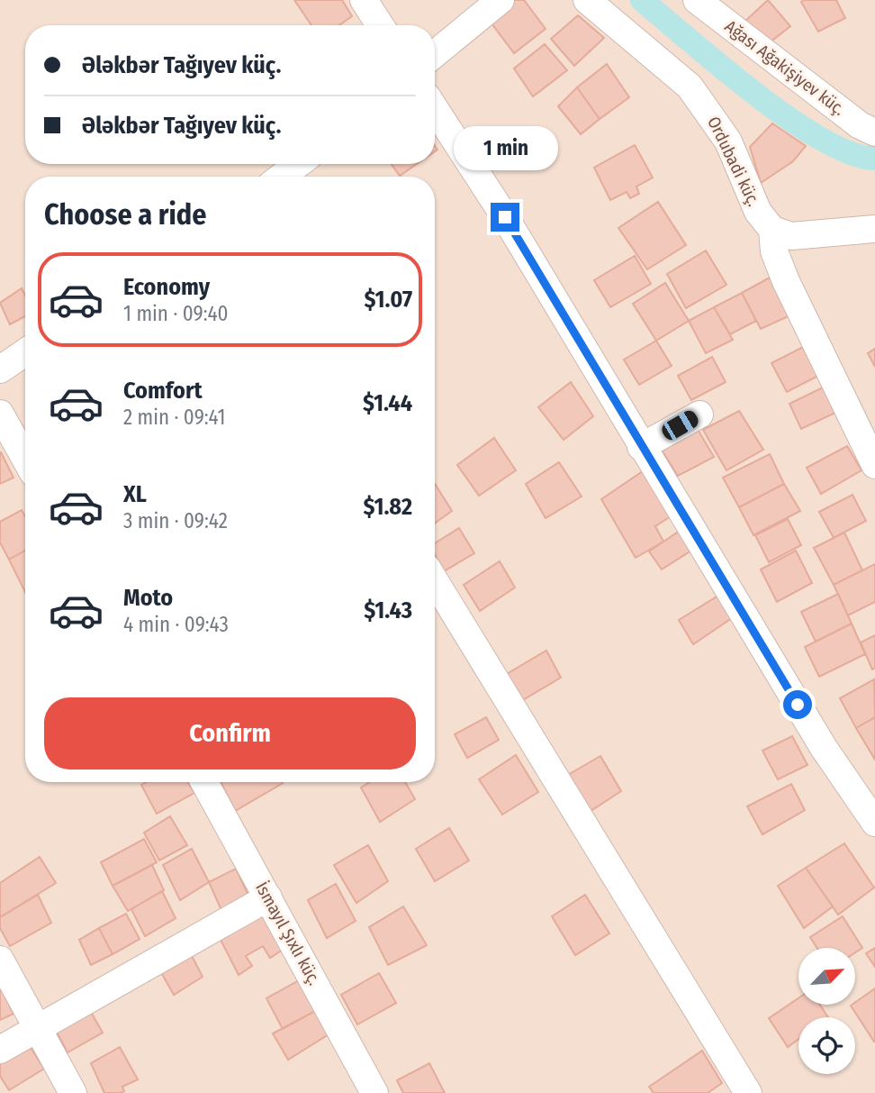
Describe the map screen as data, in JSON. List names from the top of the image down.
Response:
{
  "streets": {
    "street": ["Ağası Ağakişiyev küç.", "Ordubadi küç.", "İsmayıl Şıxlı küç."]
  },
  "north": "top right",
  "page": {
    "banner": ["Ələkbər Tağıyev küç.", "Ələkbər Tağıyev küç."],
    "bubble": "1 min",
    "heading": "Choose a ride",
    "list": [
      {
        "name": "Economy",
        "note": "1 min · 09:40",
        "value": "$1.07"
      },
      {
        "name": "Comfort",
        "note": "2 min · 09:41",
        "value": "$1.44"
      },
      {
        "name": "XL",
        "note": "3 min · 09:42",
        "value": "$1.82"
      },
      {
        "name": "Moto",
        "note": "4 min · 09:43",
        "value": "$1.43"
      }
    ],
    "buttons": "Confirm"
  }
}
